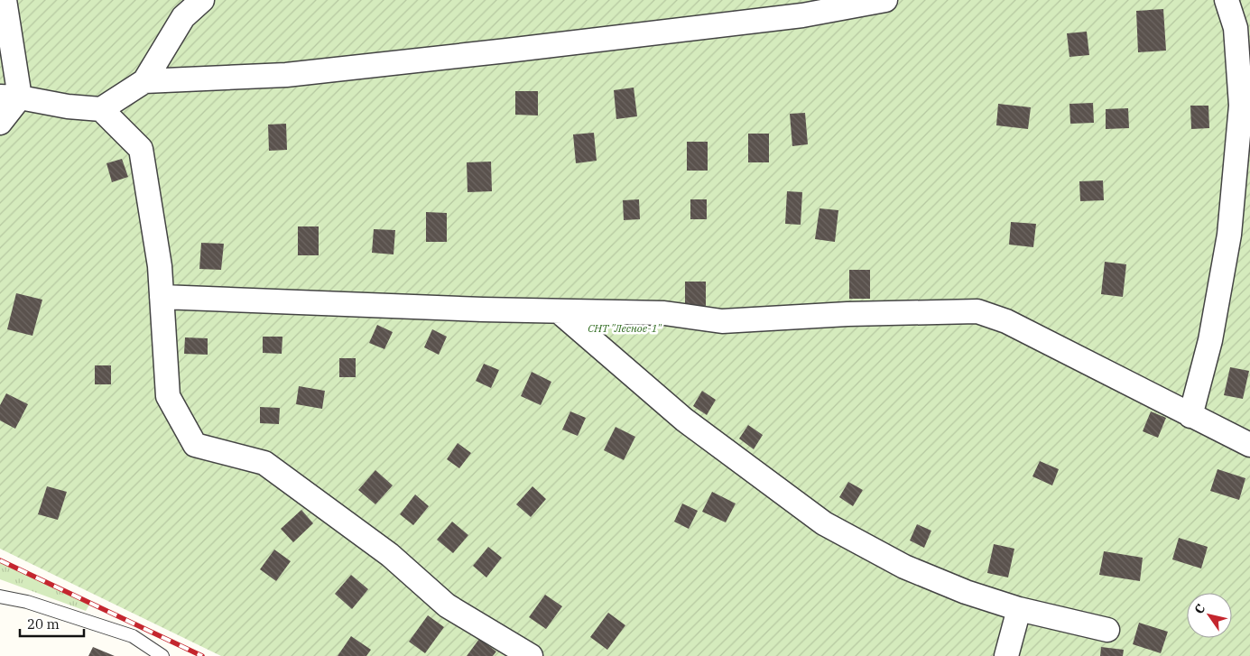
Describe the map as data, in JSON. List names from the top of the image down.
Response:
{
  "parks": ["СНТ \"Лесное-1\""],
  "scale_bar": "20 m",
  "north": "top left"
}
